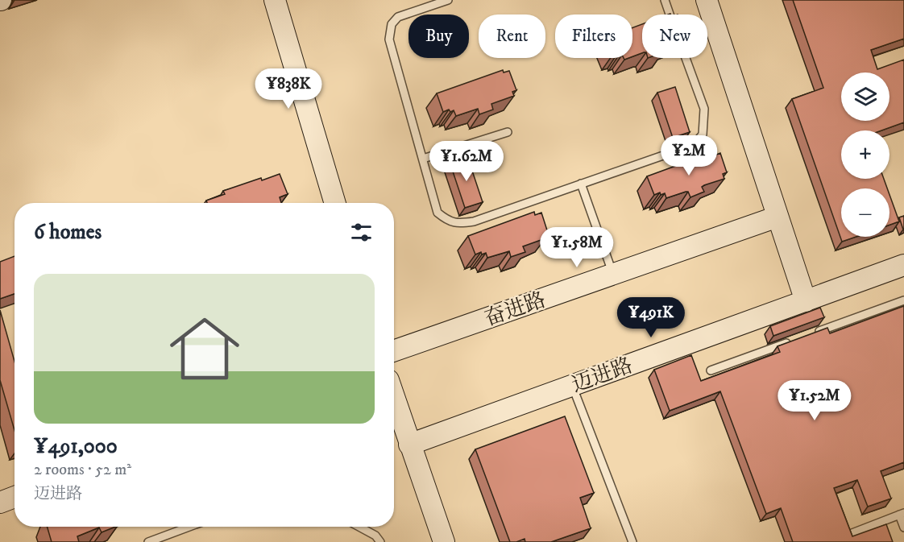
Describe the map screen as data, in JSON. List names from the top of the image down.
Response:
{
  "streets": {
    "street": ["奋进路", "迈进路"]
  },
  "page": {
    "chip": [
      "Buy",
      "Rent",
      "Filters",
      "New"
    ],
    "price": [
      "¥838K",
      "¥2M",
      "¥1.62M",
      "¥1.58M",
      "¥491K",
      "¥1.52M"
    ],
    "map_buttons": ["+", "−"],
    "heading": "6 homes",
    "list": [
      {
        "name": "¥491,000",
        "note": "2 rooms · 52 m² · 迈进路"
      }
    ]
  }
}
